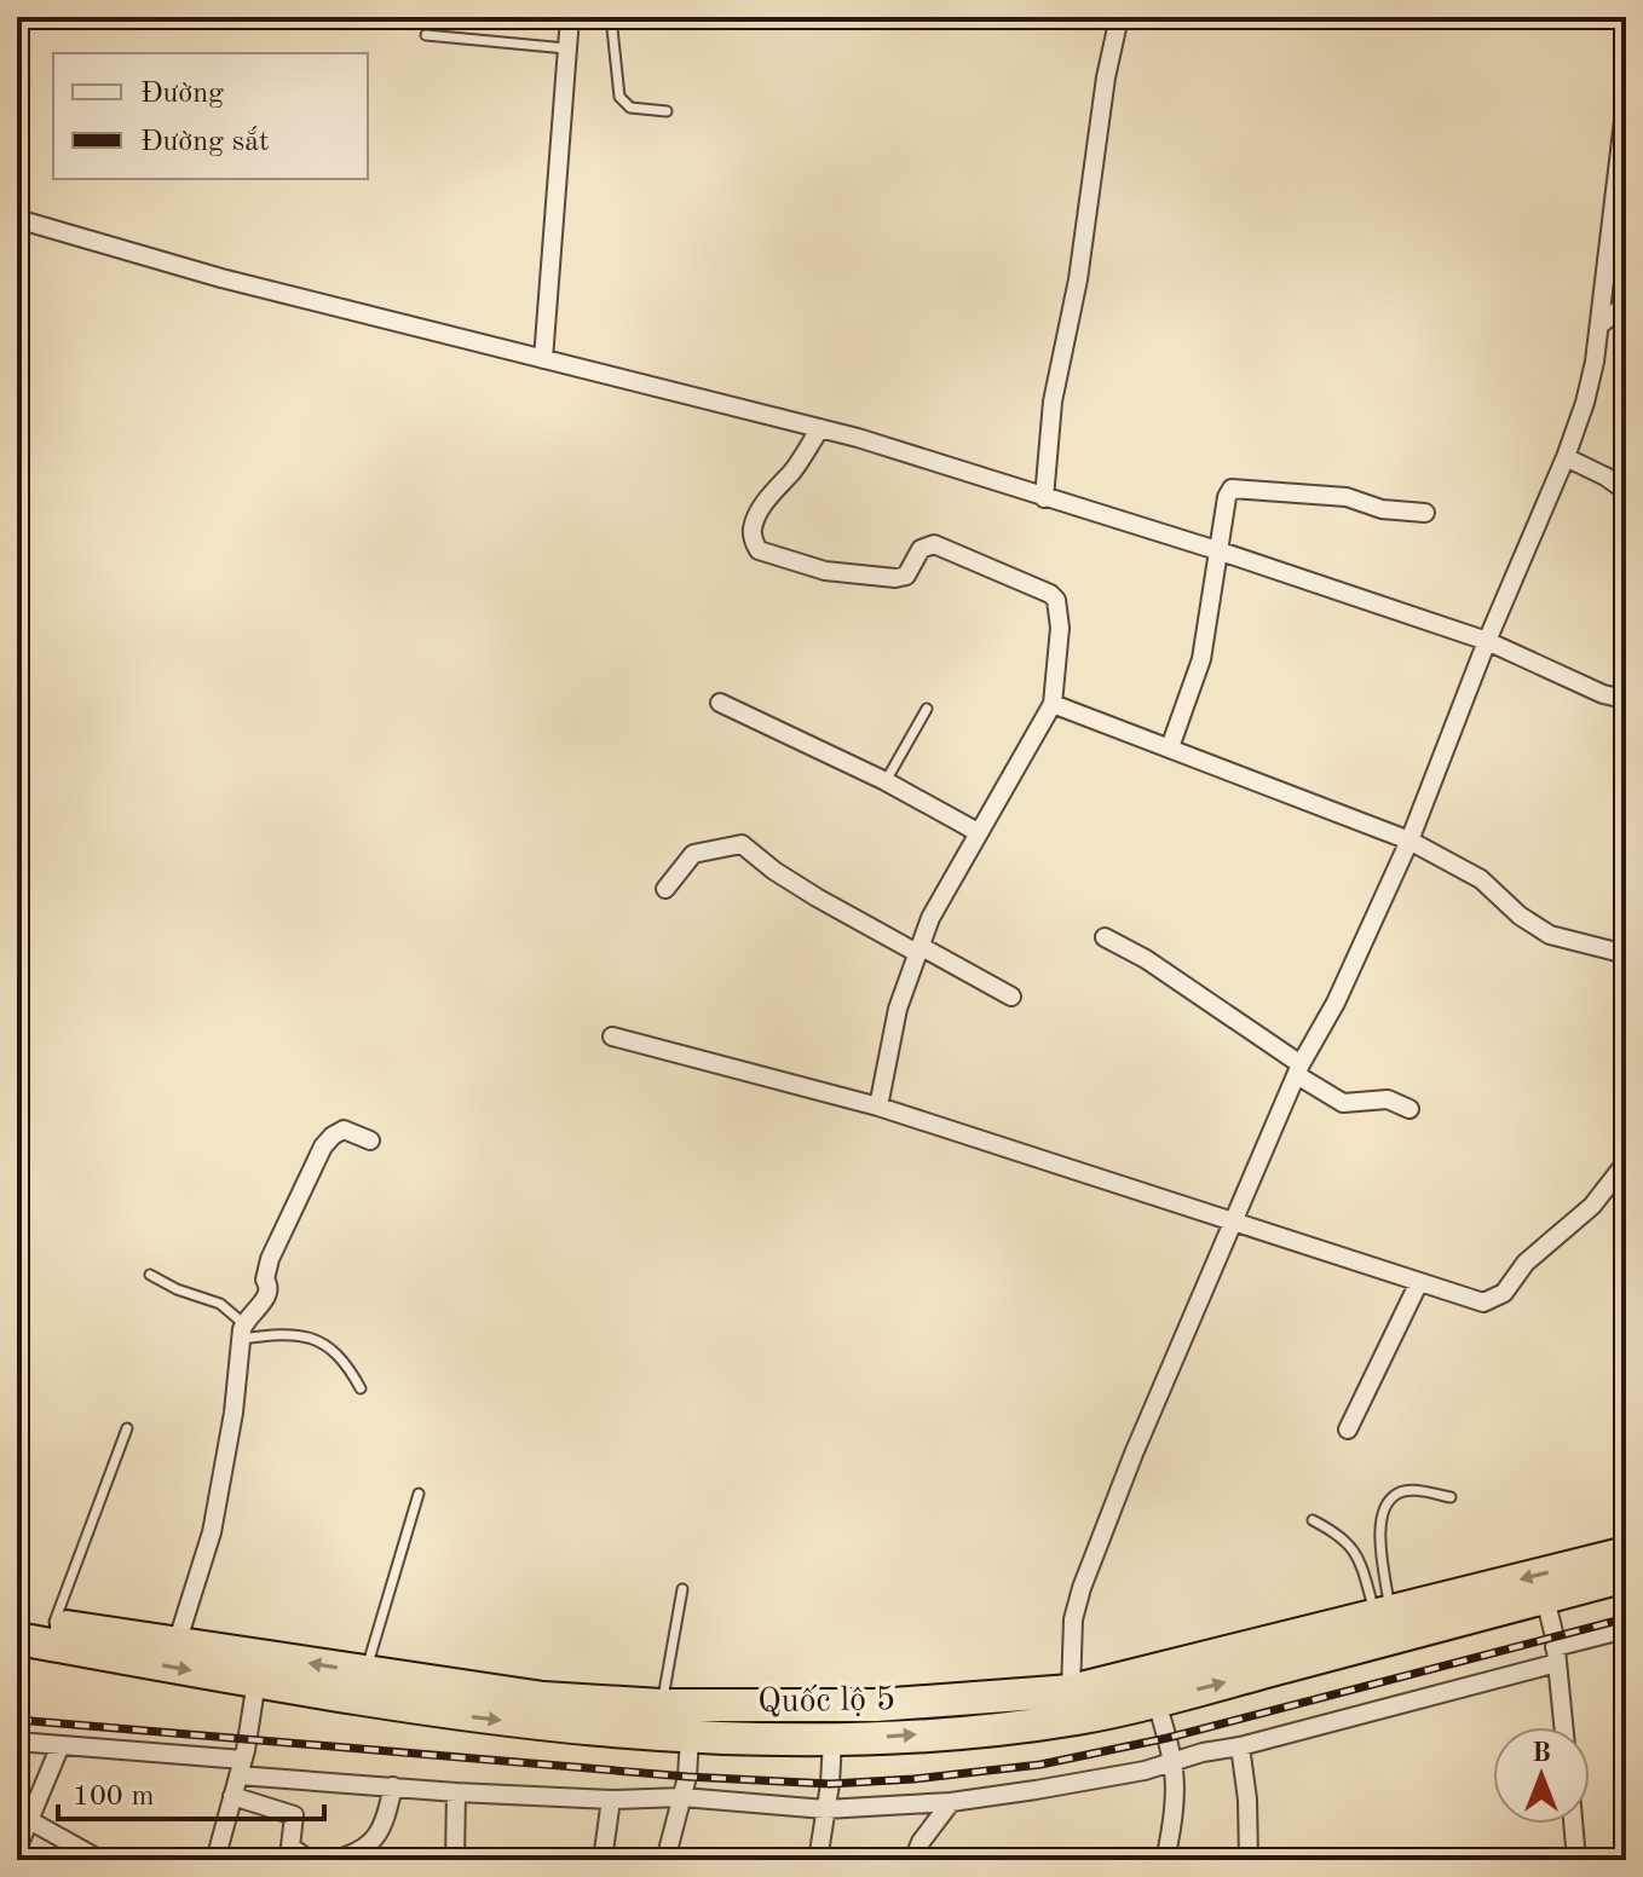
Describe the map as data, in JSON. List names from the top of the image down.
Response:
{
  "streets": {
    "highway": ["Quốc lộ 5"]
  },
  "legend": ["Đường", "Đường sắt"],
  "scale_bar": "100 m",
  "north": "top"
}
